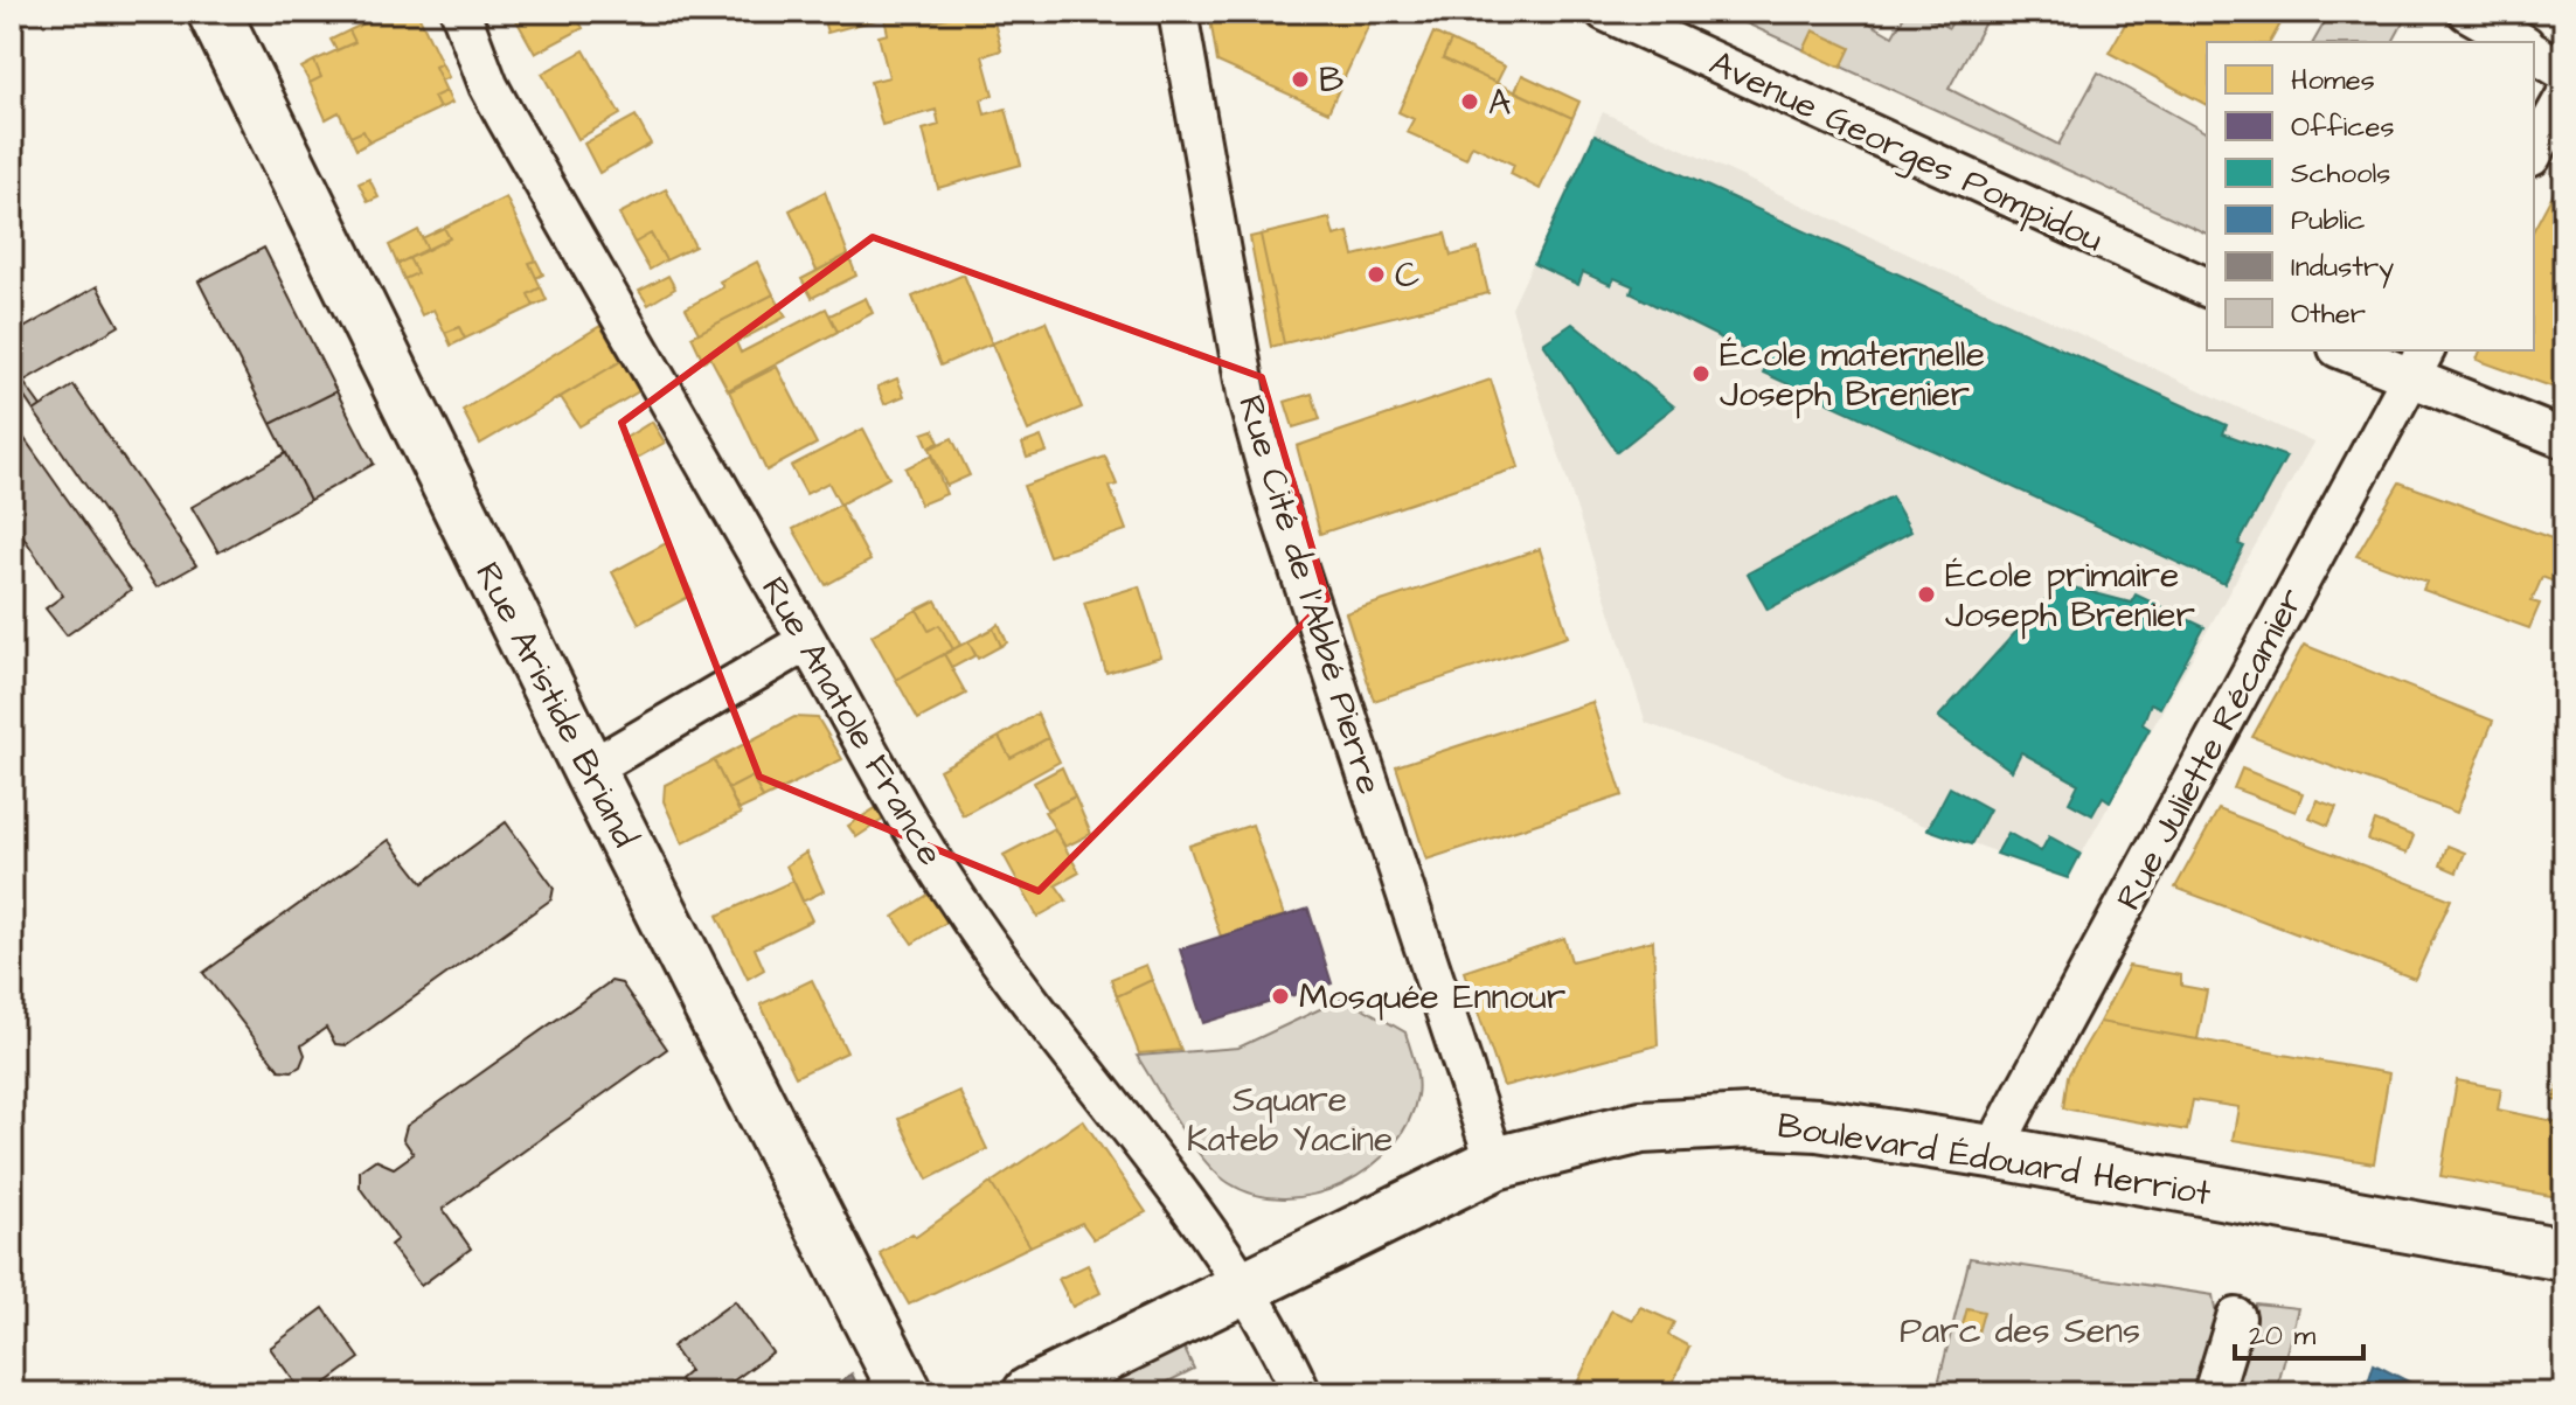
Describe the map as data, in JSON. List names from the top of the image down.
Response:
{
  "streets": {
    "main road": ["Rue Aristide Briand", "Boulevard Édouard Herriot"],
    "street": [
      "Avenue Georges Pompidou",
      "Rue Cité de l'Abbé Pierre",
      "Rue Anatole France",
      "Rue Juliette Récamier"
    ]
  },
  "crossings": [
    ["Rue Cité de l'Abbé Pierre", "Boulevard Édouard Herriot"],
    ["Rue Anatole France", "Boulevard Édouard Herriot"],
    ["Rue Juliette Récamier", "Boulevard Édouard Herriot"]
  ],
  "parks": ["Square Kateb Yacine", "Parc des Sens"],
  "places": [
    "B",
    "A",
    "C",
    "École maternelle Joseph Brenier",
    "École primaire Joseph Brenier",
    "Mosquée Ennour"
  ],
  "legend": [
    "Homes",
    "Offices",
    "Schools",
    "Public",
    "Industry",
    "Other"
  ],
  "scale_bar": "20 m"
}
